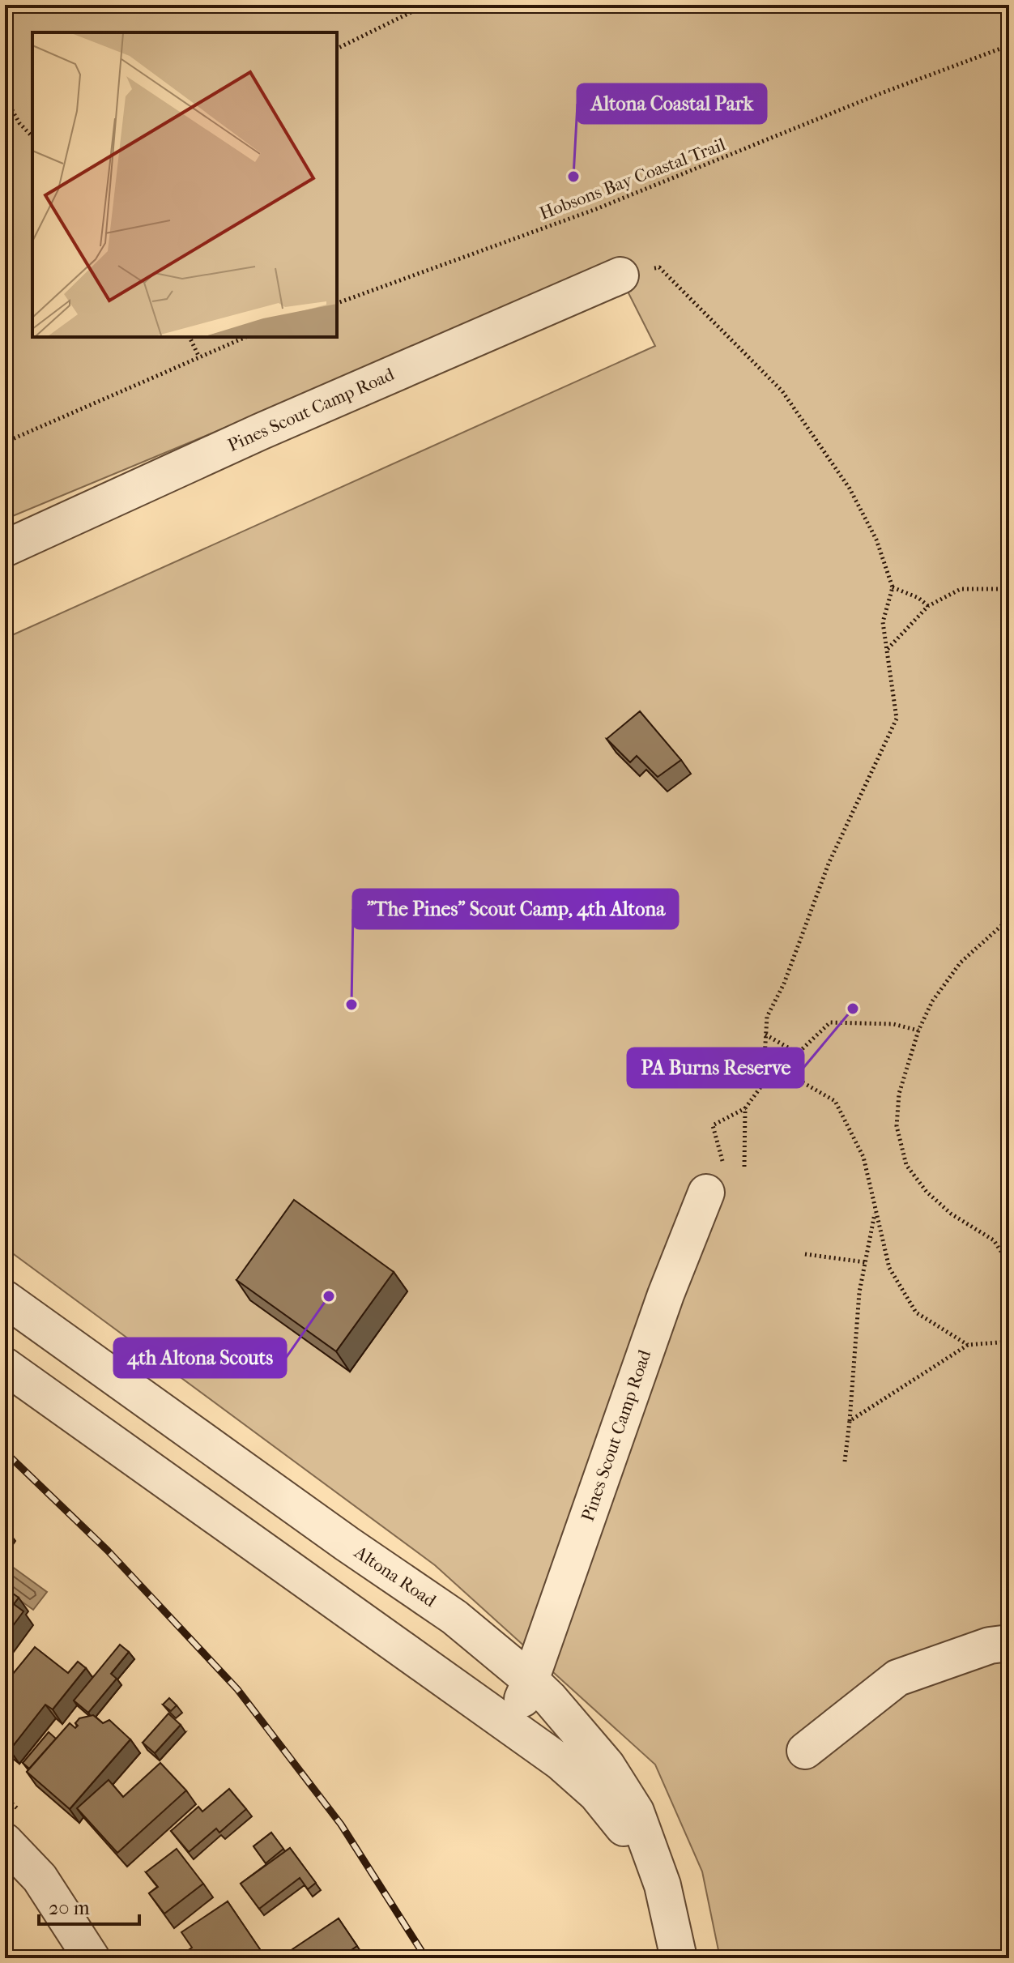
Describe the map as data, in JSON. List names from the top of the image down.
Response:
{
  "streets": {
    "street": ["Pines Scout Camp Road", "Altona Road"],
    "path": ["Hobsons Bay Coastal Trail"]
  },
  "crossings": [
    ["Pines Scout Camp Road", "Altona Road"]
  ],
  "places": [
    "Altona Coastal Park",
    "\"The Pines\" Scout Camp, 4th Altona",
    "PA Burns Reserve",
    "4th Altona Scouts"
  ],
  "scale_bar": "20 m"
}
